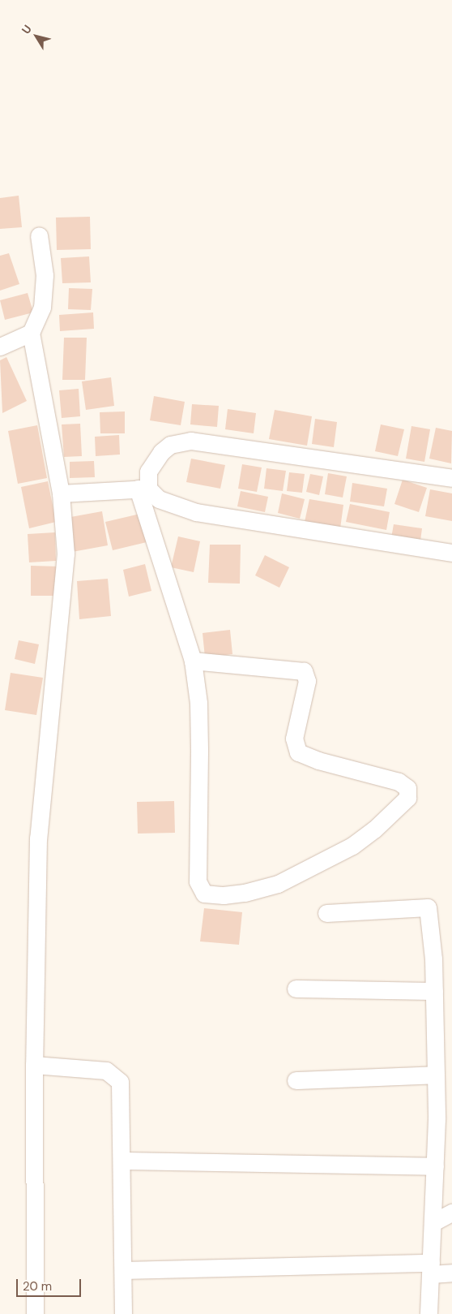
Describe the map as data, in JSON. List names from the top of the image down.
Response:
{
  "scale_bar": "20 m",
  "north": "top left"
}
